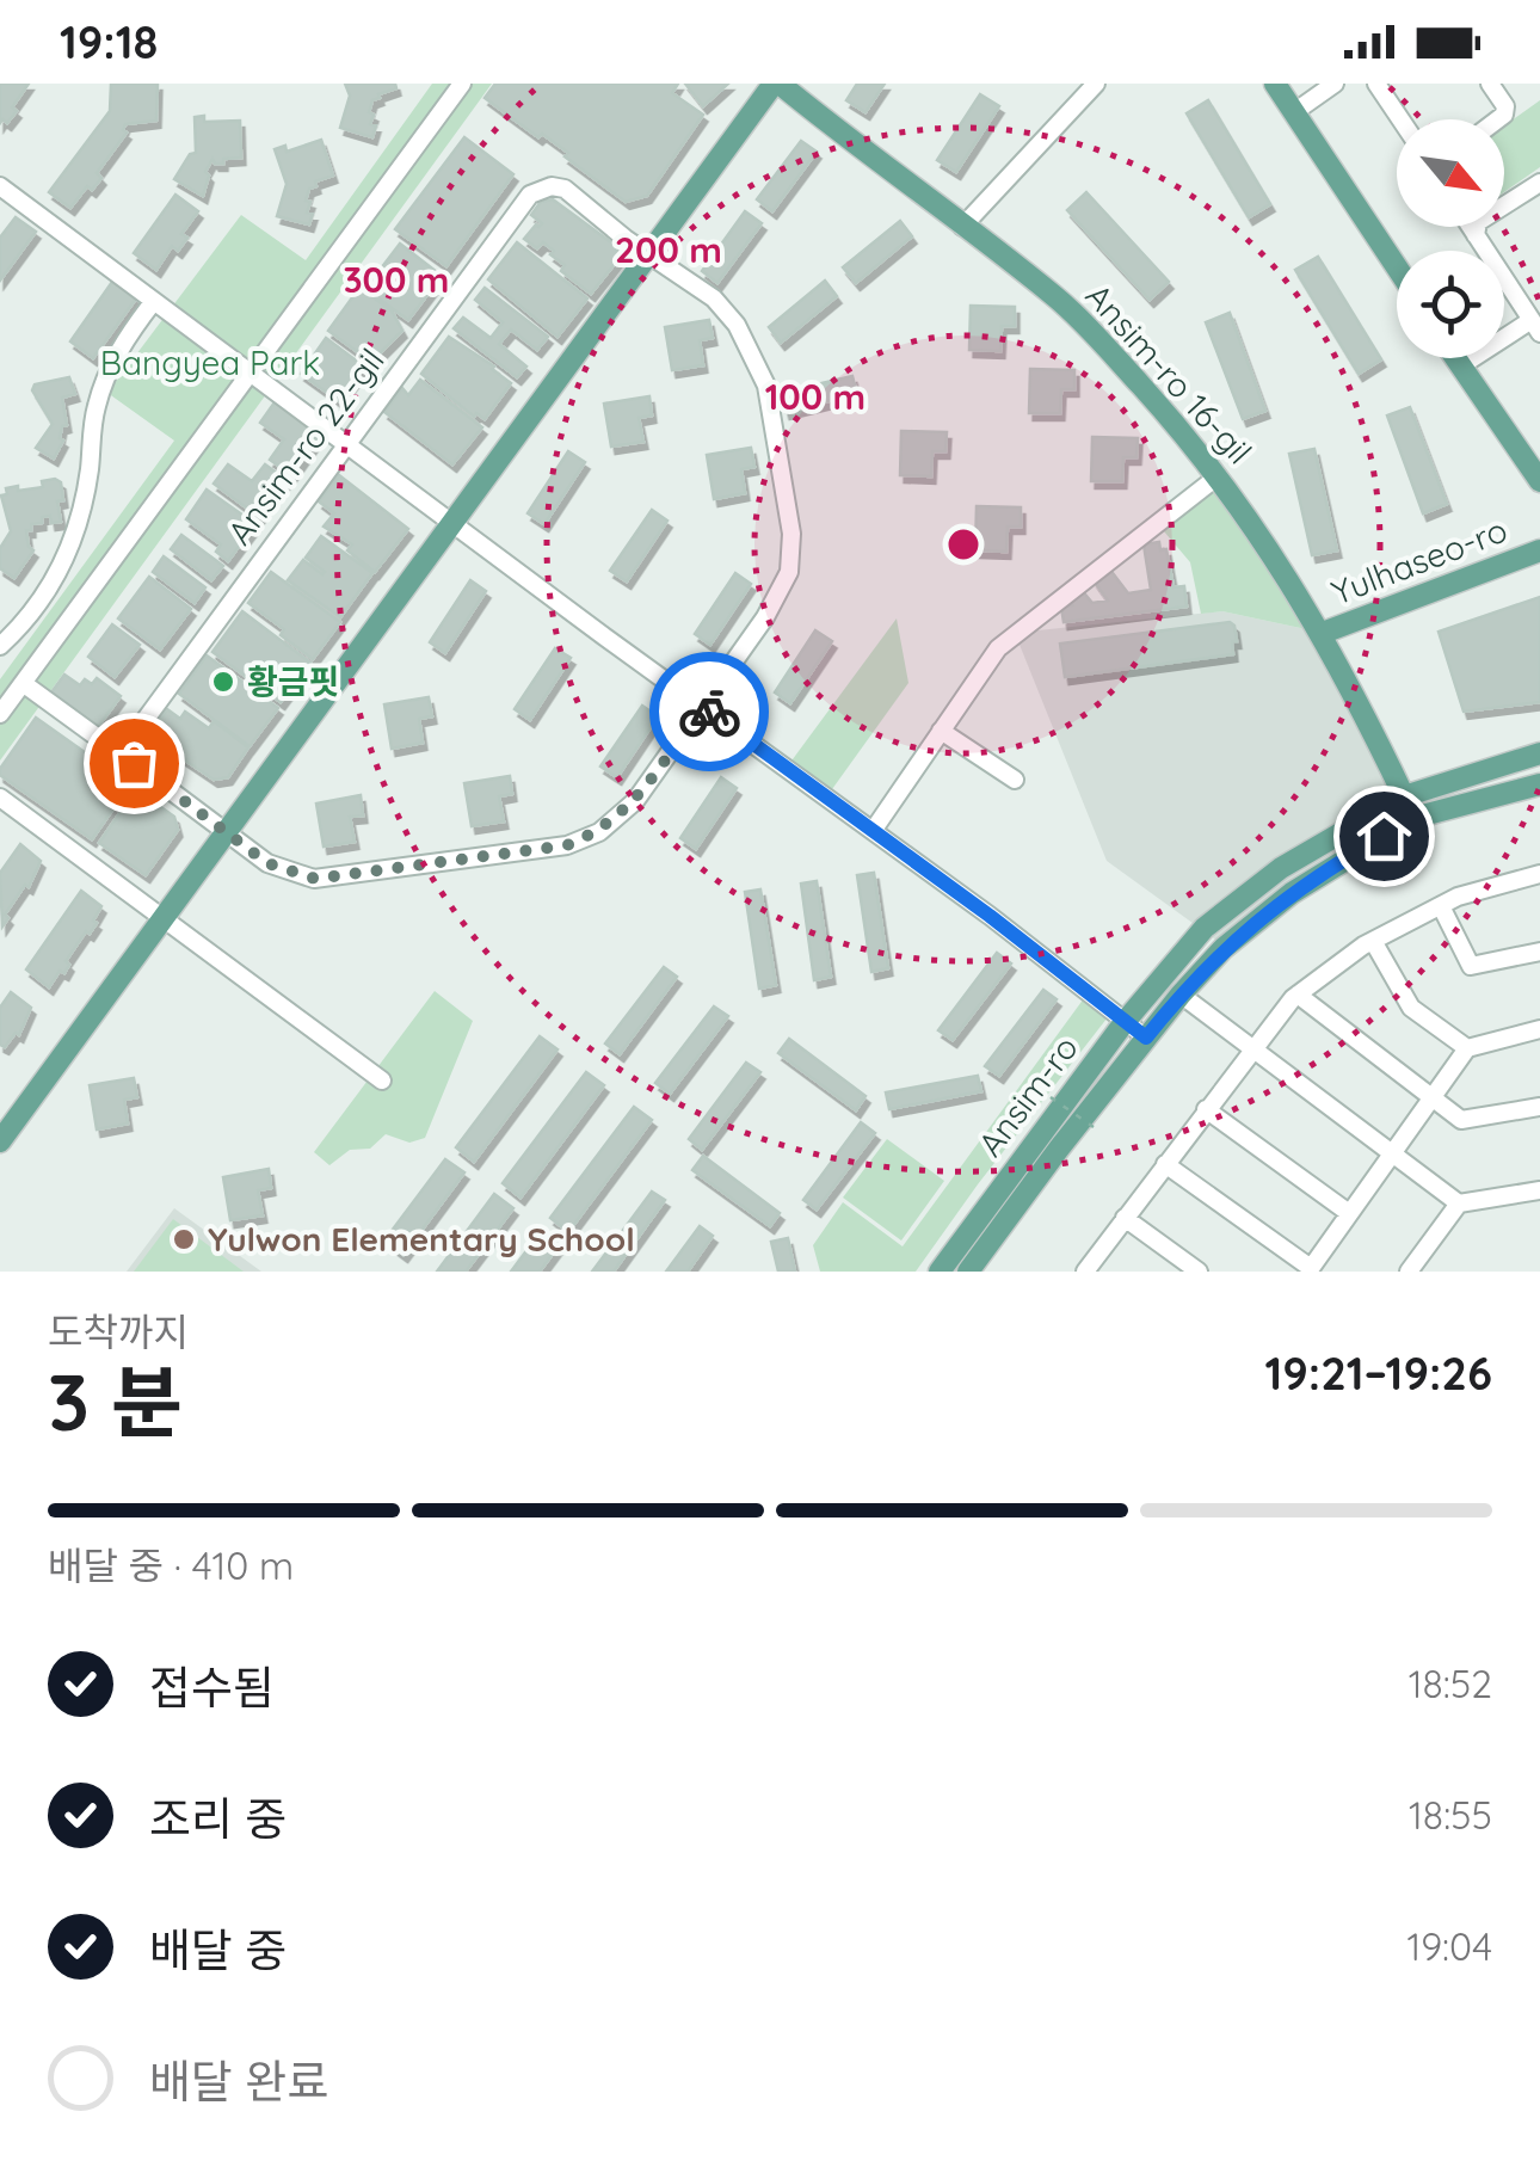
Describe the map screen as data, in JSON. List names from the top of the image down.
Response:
{
  "streets": {
    "main road": ["Ansim-ro 16-gil", "Yulhaseo-ro", "Ansim-ro"],
    "street": ["Ansim-ro 22-gil"]
  },
  "crossings": [
    ["Ansim-ro 16-gil", "Yulhaseo-ro"],
    ["Ansim-ro 16-gil", "Ansim-ro"]
  ],
  "parks": ["Bangyea Park"],
  "places": ["황금핏", "Yulwon Elementary School"],
  "north": "bottom right",
  "page": {
    "status": "19:18",
    "heading": ["3 분", "도착까지", "19:21–19:26"],
    "bar": "배달 중 · 410 m",
    "list": [
      ["접수됨", "18:52"],
      ["조리 중", "18:55"],
      ["배달 중", "19:04"],
      "배달 완료"
    ]
  },
  "rings": ["200 m", "300 m", "100 m"]
}
